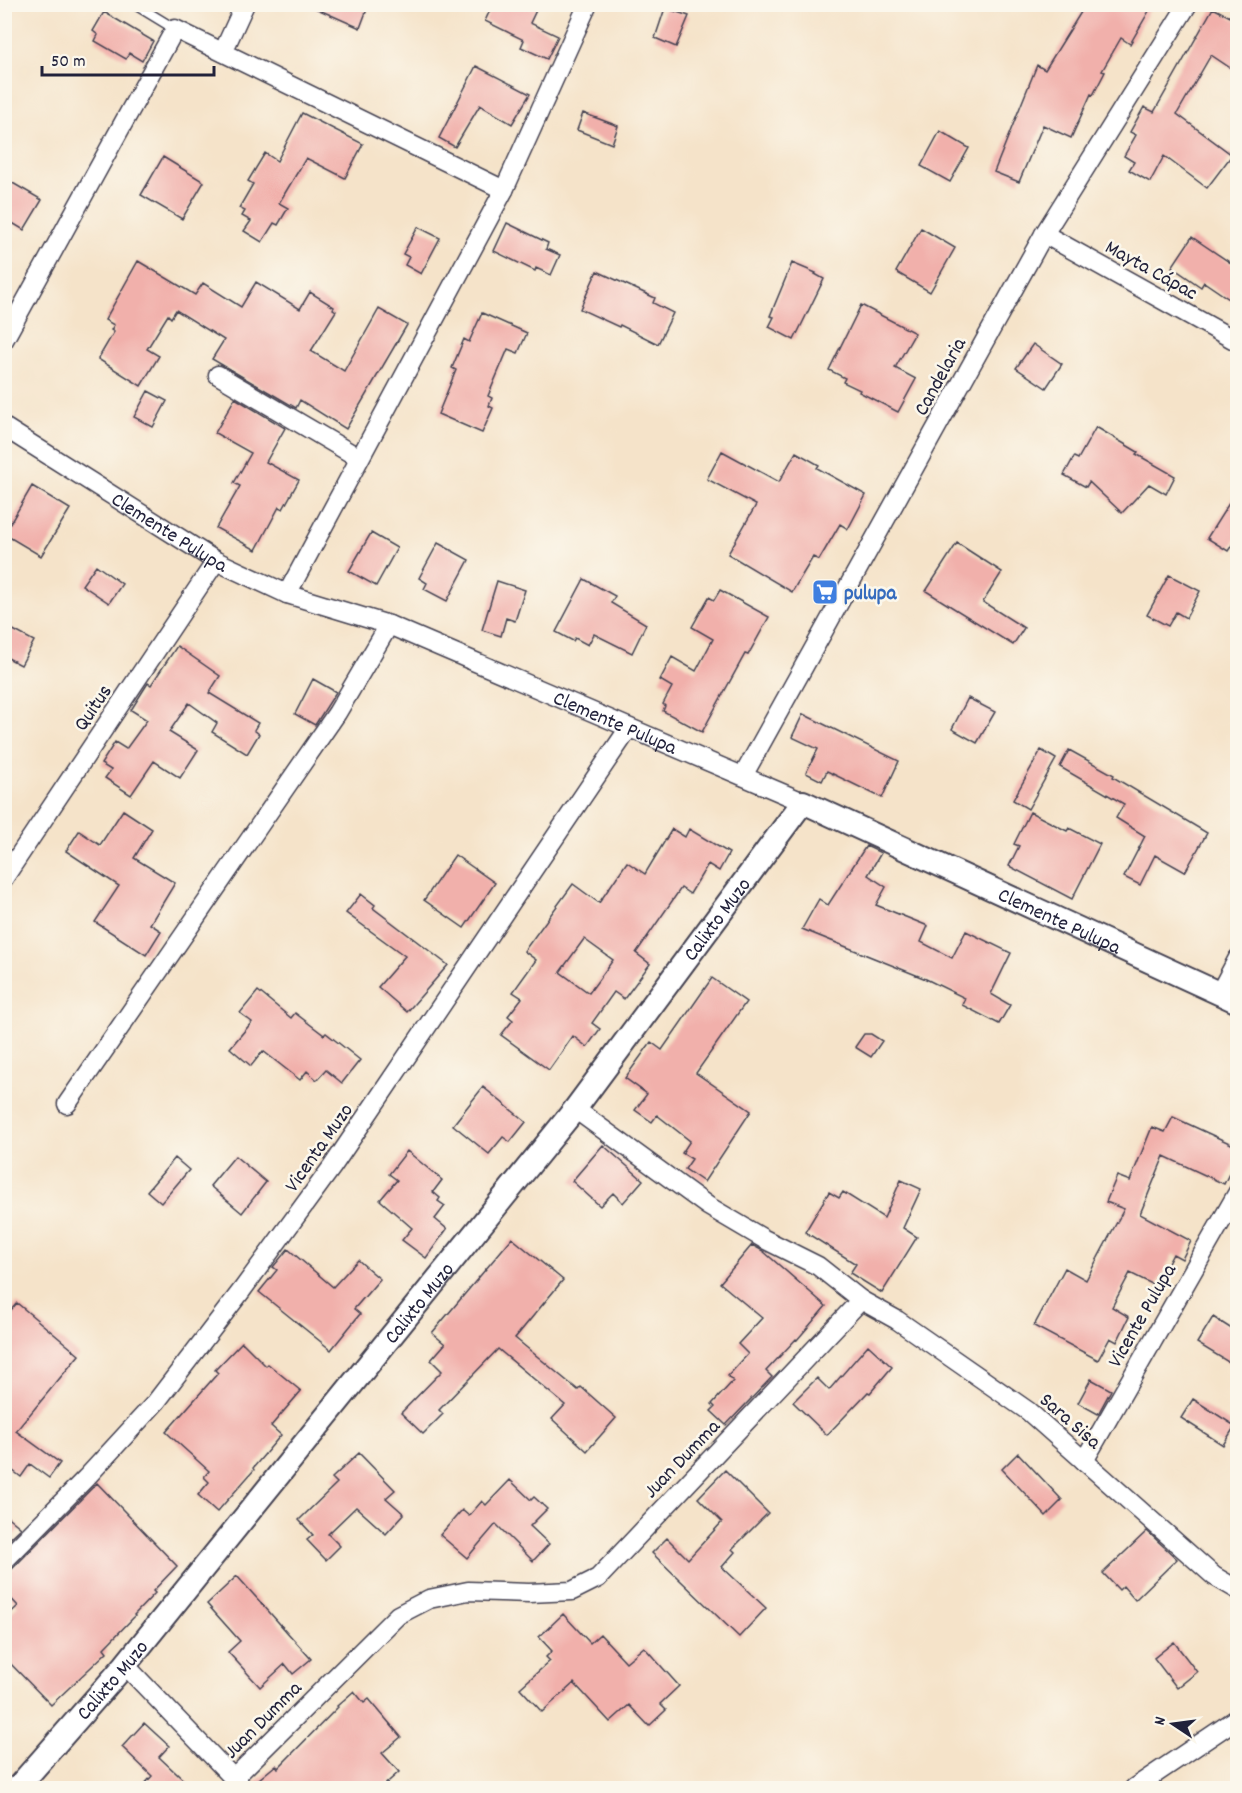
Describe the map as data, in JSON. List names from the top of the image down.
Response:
{
  "streets": {
    "street": [
      "Mayta Cápac",
      "Candelaria",
      "Clemente Pulupa",
      "Quitus",
      "Calixto Muzo",
      "Vicenta Muzo",
      "Vicente Pulupa",
      "Sara Sisa",
      "Juan Dumma"
    ]
  },
  "crossings": [
    ["Mayta Cápac", "Candelaria"],
    ["Candelaria", "Clemente Pulupa"],
    ["Clemente Pulupa", "Quitus"],
    ["Clemente Pulupa", "Calixto Muzo"],
    ["Clemente Pulupa", "Vicenta Muzo"],
    ["Vicente Pulupa", "Sara Sisa"],
    ["Sara Sisa", "Juan Dumma"]
  ],
  "places": {
    "supermarket": ["pulupa"]
  },
  "scale_bar": "50 m",
  "north": "left"
}
